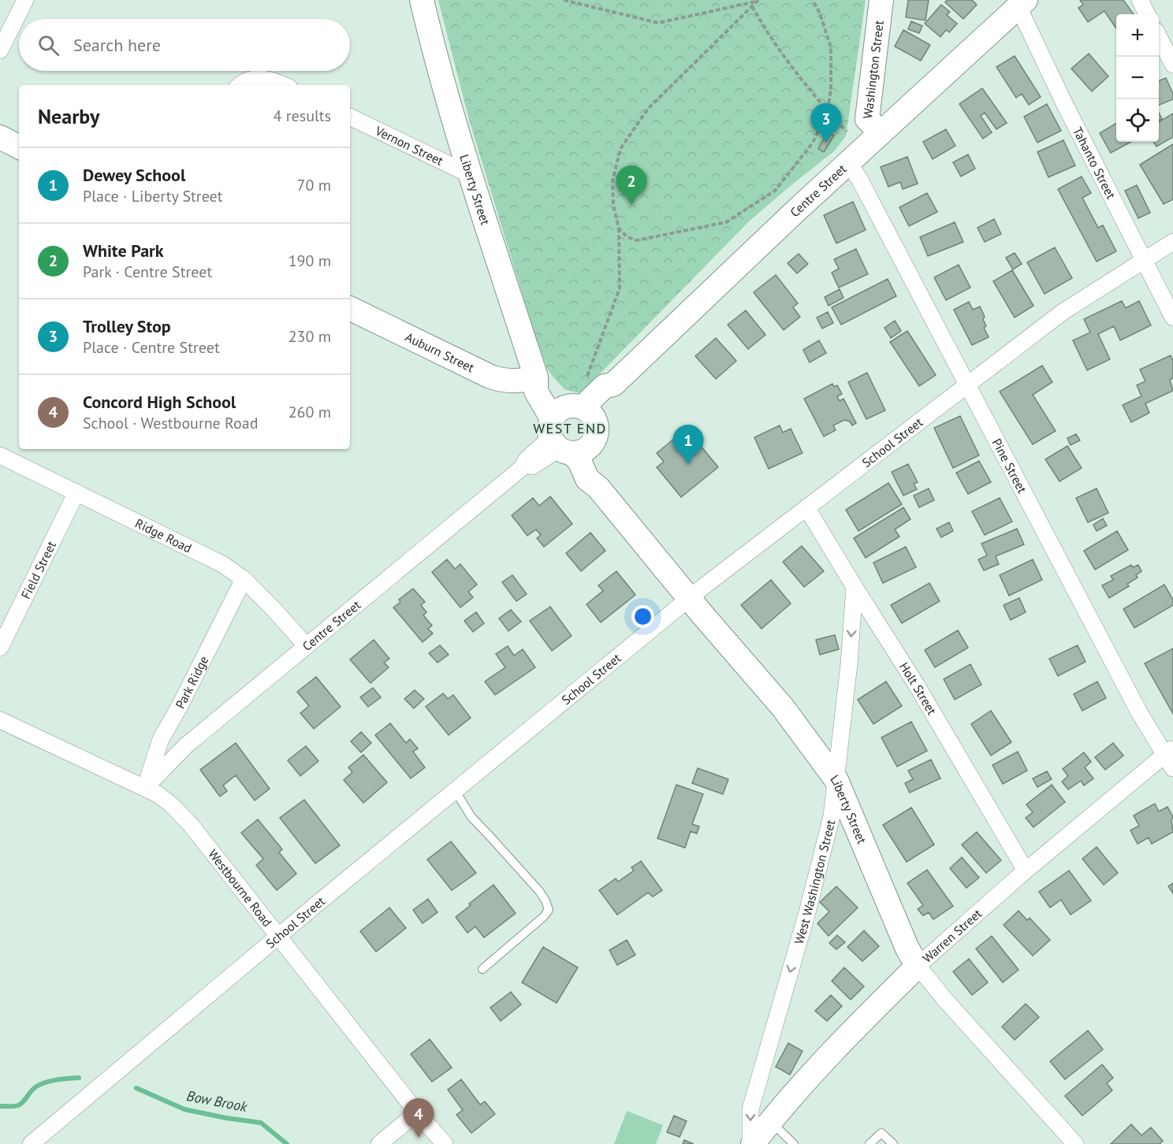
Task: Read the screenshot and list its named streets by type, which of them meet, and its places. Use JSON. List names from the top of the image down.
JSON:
{
  "streets": {
    "street": [
      "Washington Street",
      "Vernon Street",
      "Tahanto Street",
      "Liberty Street",
      "Centre Street",
      "Auburn Street",
      "School Street",
      "Pine Street",
      "Ridge Road",
      "Field Street",
      "Park Ridge",
      "Holt Street",
      "West Washington Street",
      "Westbourne Road",
      "Warren Street"
    ]
  },
  "crossings": [
    ["Washington Street", "Centre Street"],
    ["Vernon Street", "Liberty Street"],
    ["Tahanto Street", "Centre Street"],
    ["Tahanto Street", "School Street"],
    ["Liberty Street", "Centre Street"],
    ["Liberty Street", "Auburn Street"],
    ["Liberty Street", "School Street"],
    ["Liberty Street", "West Washington Street"],
    ["Liberty Street", "Warren Street"],
    ["Centre Street", "Pine Street"],
    ["Centre Street", "Ridge Road"],
    ["Centre Street", "Park Ridge"],
    ["Centre Street", "Westbourne Road"],
    ["School Street", "Pine Street"],
    ["School Street", "Holt Street"],
    ["School Street", "Westbourne Road"],
    ["Pine Street", "Warren Street"],
    ["Ridge Road", "Field Street"],
    ["Ridge Road", "Park Ridge"],
    ["Park Ridge", "Westbourne Road"],
    ["Holt Street", "West Washington Street"],
    ["Holt Street", "Warren Street"],
    ["West Washington Street", "Warren Street"]
  ],
  "one_way": ["West Washington Street"],
  "districts": ["WEST END"],
  "water": ["Bow Brook"],
  "page": {
    "map_buttons": ["+", "−"],
    "search": "Search here",
    "heading": ["Nearby", "4 results"],
    "pins": [
      "3",
      "2",
      "1",
      "4"
    ],
    "list": [
      {
        "mark": "1",
        "name": "Dewey School",
        "note": "Place · Liberty Street",
        "value": "70 m"
      },
      {
        "mark": "2",
        "name": "White Park",
        "note": "Park · Centre Street",
        "value": "190 m"
      },
      {
        "mark": "3",
        "name": "Trolley Stop",
        "note": "Place · Centre Street",
        "value": "230 m"
      },
      {
        "mark": "4",
        "name": "Concord High School",
        "note": "School · Westbourne Road",
        "value": "260 m"
      }
    ]
  }
}
